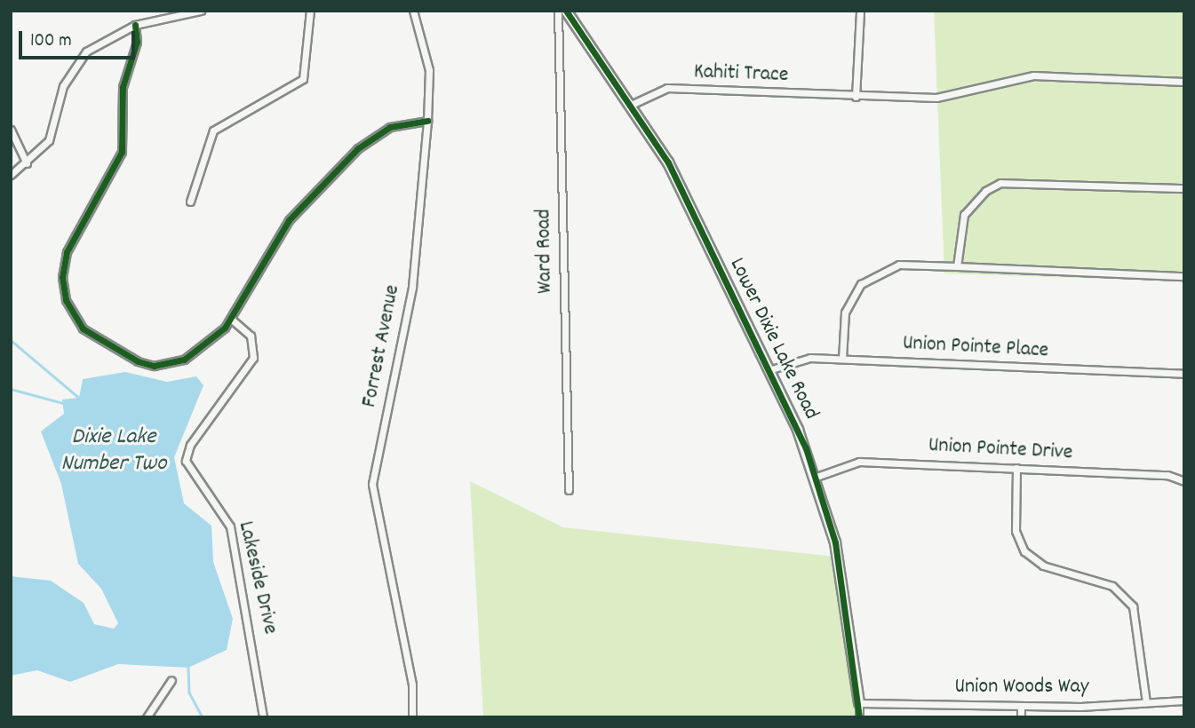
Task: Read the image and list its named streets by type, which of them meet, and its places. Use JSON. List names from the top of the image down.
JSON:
{
  "streets": {
    "street": [
      "Kahiti Trace",
      "Ward Road",
      "Lower Dixie Lake Road",
      "Forrest Avenue",
      "Union Pointe Place",
      "Union Pointe Drive",
      "Lakeside Drive",
      "Union Woods Way"
    ]
  },
  "crossings": [
    ["Kahiti Trace", "Lower Dixie Lake Road"],
    ["Lower Dixie Lake Road", "Union Pointe Place"],
    ["Lower Dixie Lake Road", "Union Pointe Drive"],
    ["Lower Dixie Lake Road", "Union Woods Way"]
  ],
  "water": ["Dixie Lake Number Two"],
  "scale_bar": "100 m"
}
